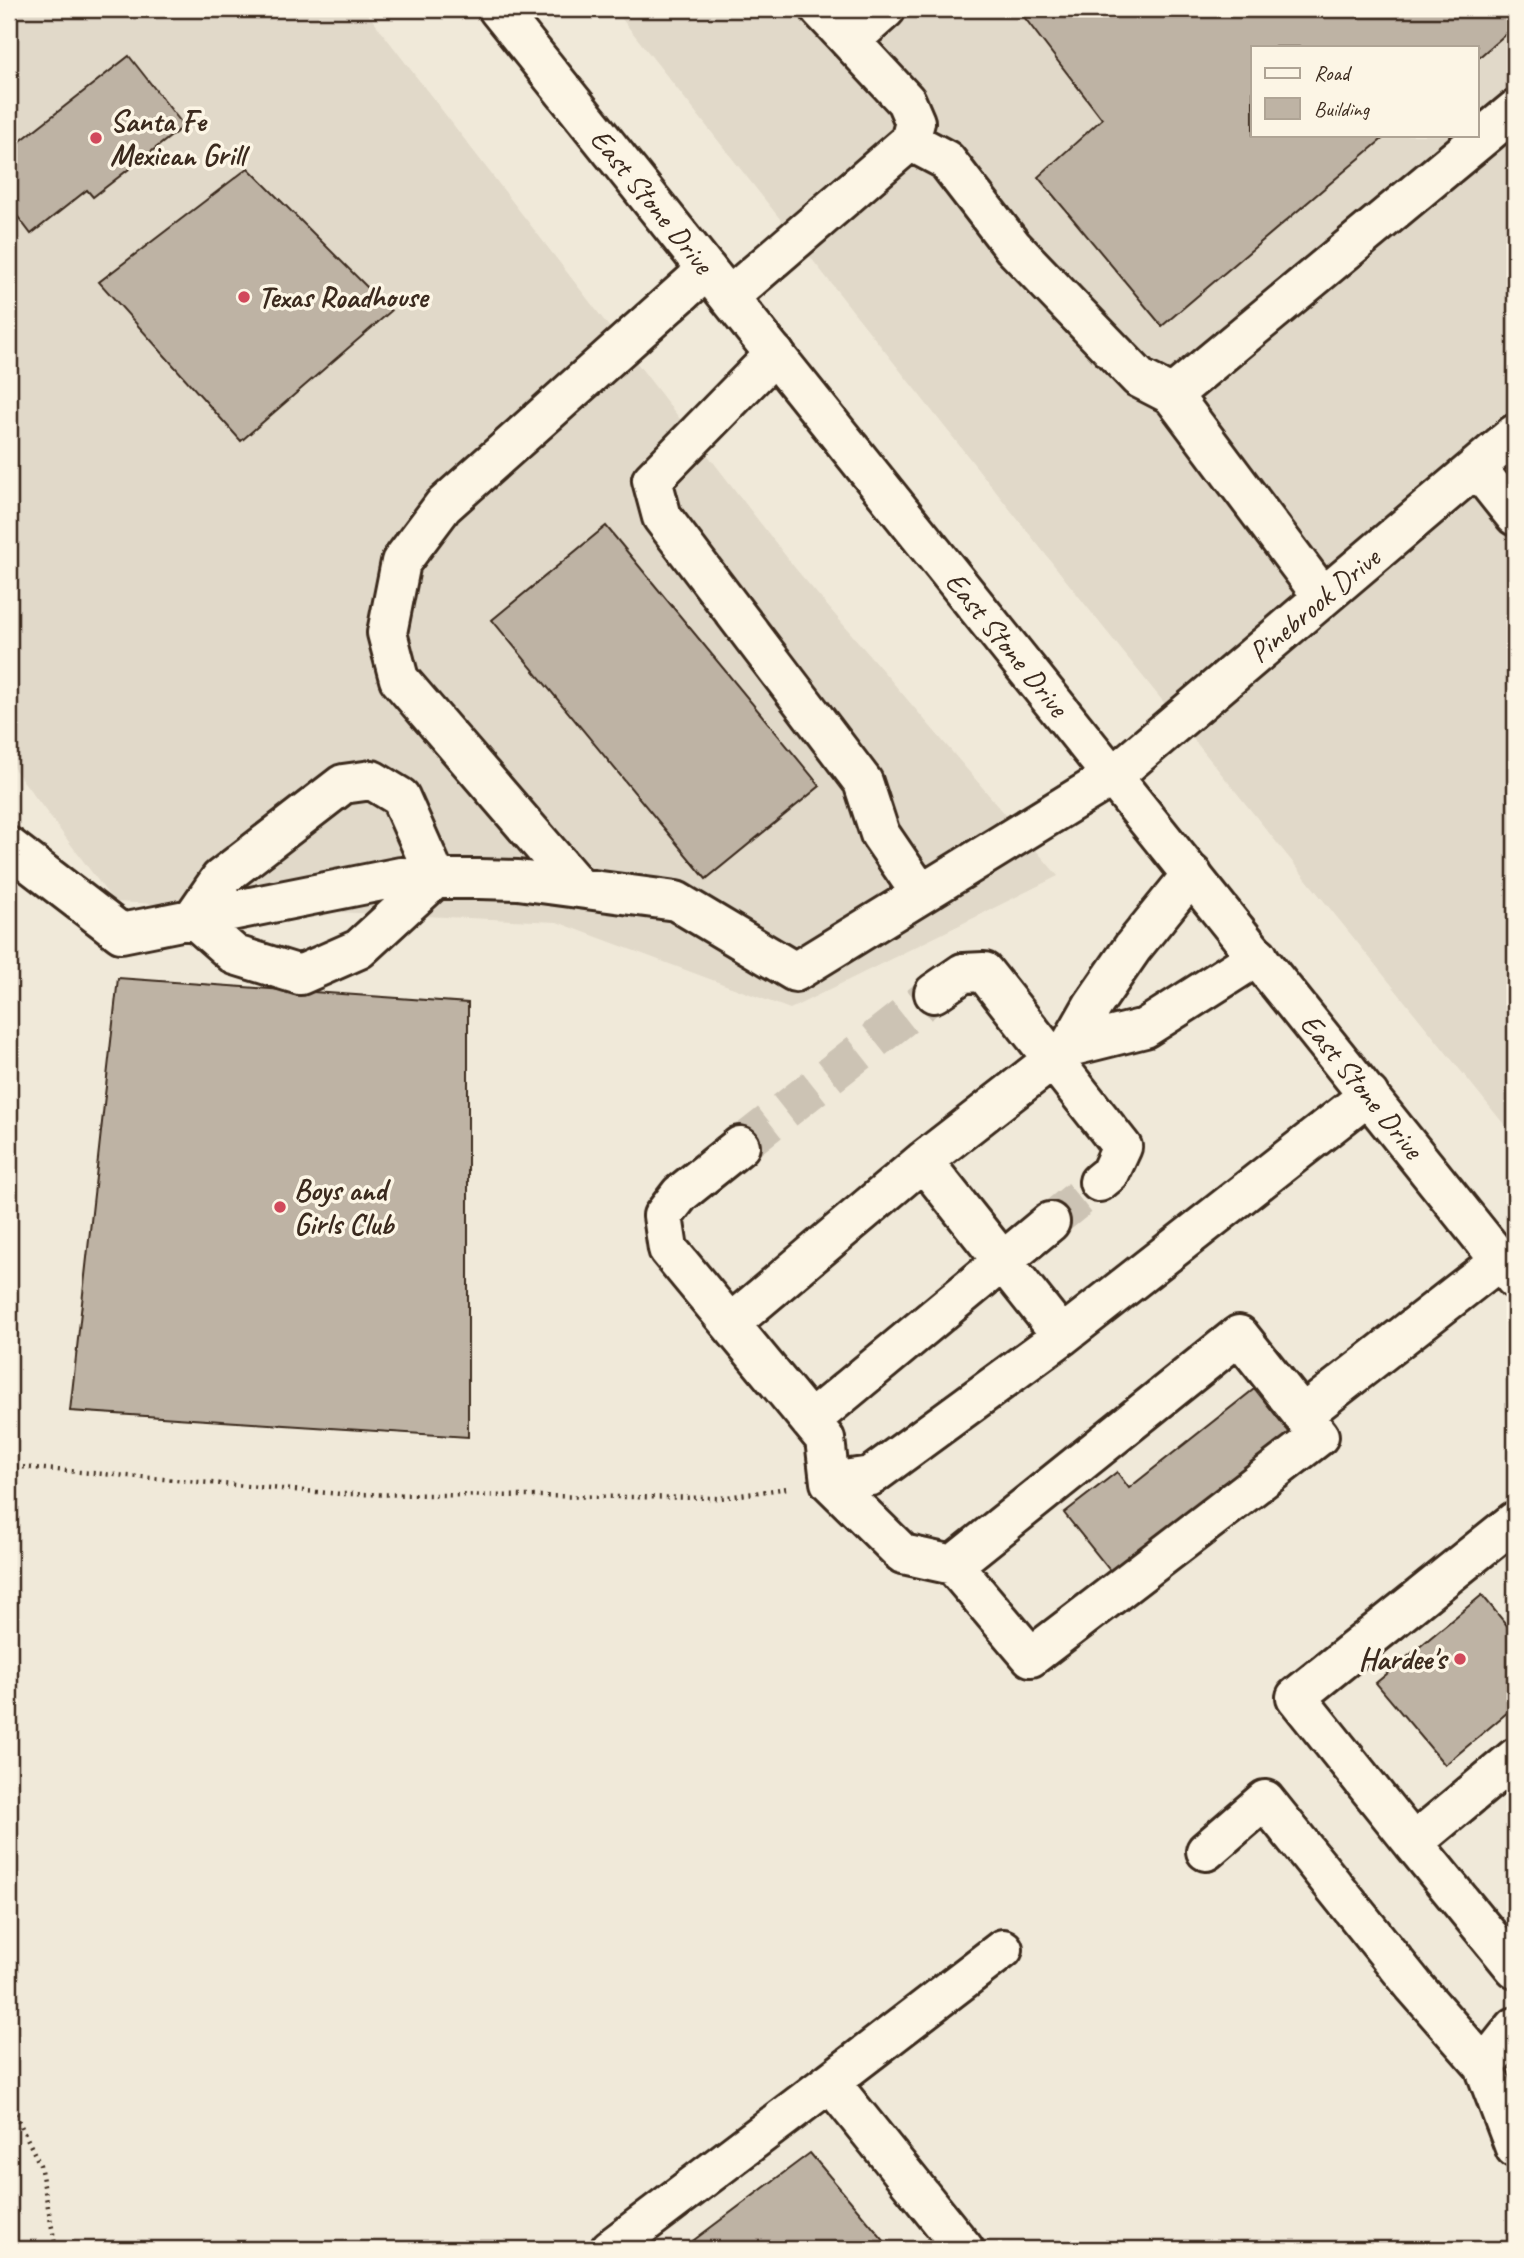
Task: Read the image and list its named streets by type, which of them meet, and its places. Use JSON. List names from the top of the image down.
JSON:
{
  "streets": {
    "main road": ["East Stone Drive", "Pinebrook Drive"]
  },
  "crossings": [
    ["East Stone Drive", "Pinebrook Drive"]
  ],
  "places": [
    "Santa Fe Mexican Grill",
    "Texas Roadhouse",
    "Boys and Girls Club",
    "Hardee's"
  ],
  "legend": ["Road", "Building"]
}
